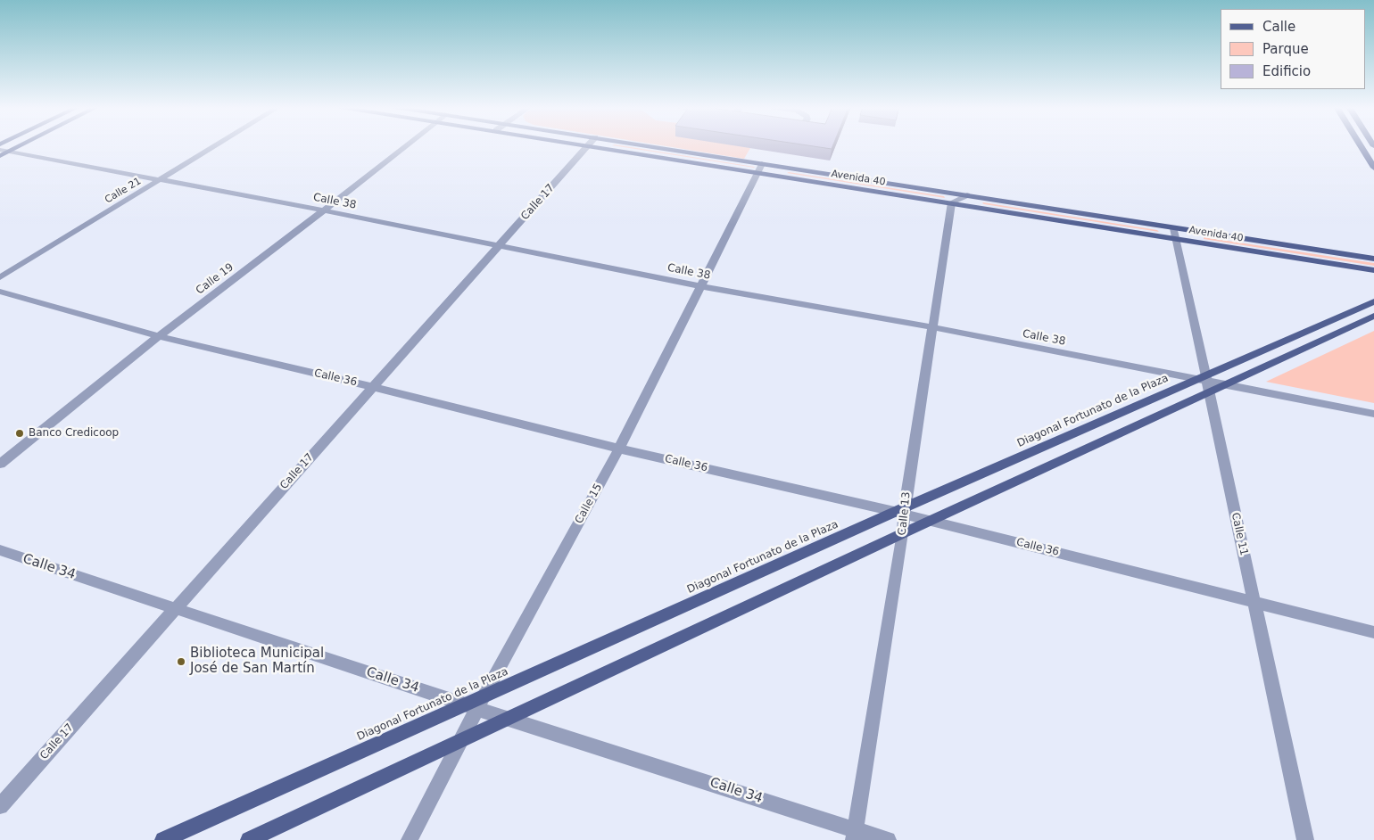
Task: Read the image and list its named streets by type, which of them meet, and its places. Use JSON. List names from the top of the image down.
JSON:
{
  "streets": {
    "main road": ["Avenida 40", "Diagonal Fortunato de la Plaza"],
    "street": [
      "Calle 21",
      "Calle 38",
      "Calle 17",
      "Calle 19",
      "Calle 36",
      "Calle 15",
      "Calle 13",
      "Calle 11",
      "Calle 34"
    ]
  },
  "crossings": [
    ["Avenida 40", "Calle 15"],
    ["Avenida 40", "Calle 13"],
    ["Avenida 40", "Calle 11"],
    ["Calle 21", "Calle 38"],
    ["Calle 38", "Calle 17"],
    ["Calle 38", "Calle 19"],
    ["Calle 38", "Diagonal Fortunato de la Plaza"],
    ["Calle 38", "Calle 15"],
    ["Calle 38", "Calle 13"],
    ["Calle 38", "Calle 11"],
    ["Calle 17", "Calle 36"],
    ["Calle 17", "Calle 34"],
    ["Calle 19", "Calle 36"],
    ["Calle 36", "Diagonal Fortunato de la Plaza"],
    ["Calle 36", "Calle 15"],
    ["Calle 36", "Calle 13"],
    ["Calle 36", "Calle 11"],
    ["Diagonal Fortunato de la Plaza", "Calle 15"],
    ["Diagonal Fortunato de la Plaza", "Calle 13"],
    ["Diagonal Fortunato de la Plaza", "Calle 11"],
    ["Diagonal Fortunato de la Plaza", "Calle 34"],
    ["Calle 15", "Calle 34"],
    ["Calle 13", "Calle 34"]
  ],
  "places": ["Banco Credicoop", "Biblioteca Municipal José de San Martín"],
  "legend": ["Calle", "Parque", "Edificio"]
}
